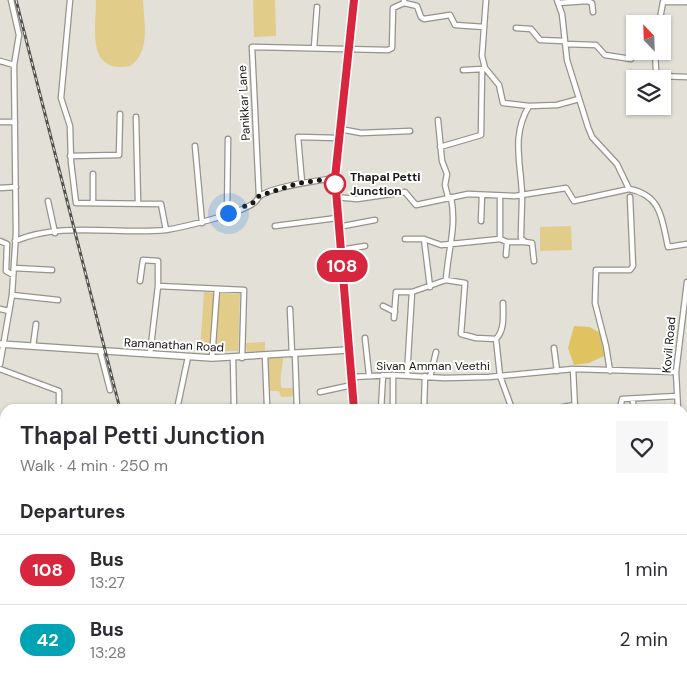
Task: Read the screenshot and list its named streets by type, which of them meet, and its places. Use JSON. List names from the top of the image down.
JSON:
{
  "streets": {
    "main road": ["Ramanathan Road"],
    "street": ["Panikkar Lane", "Kovil Road", "Sivan Amman Veethi"]
  },
  "crossings": [
    ["Kovil Road", "Sivan Amman Veethi"]
  ],
  "places": ["Thapal Petti Junction"],
  "lines": ["bus line 108"],
  "north": "top left",
  "page": {
    "on_map": "108",
    "heading": [
      ["Thapal Petti Junction", "Walk · 4 min · 250 m"],
      "Departures"
    ],
    "list": [
      {
        "mark": "108",
        "name": "Bus",
        "note": "13:27",
        "value": "1 min"
      },
      {
        "mark": "42",
        "name": "Bus",
        "note": "13:28",
        "value": "2 min"
      }
    ]
  }
}
